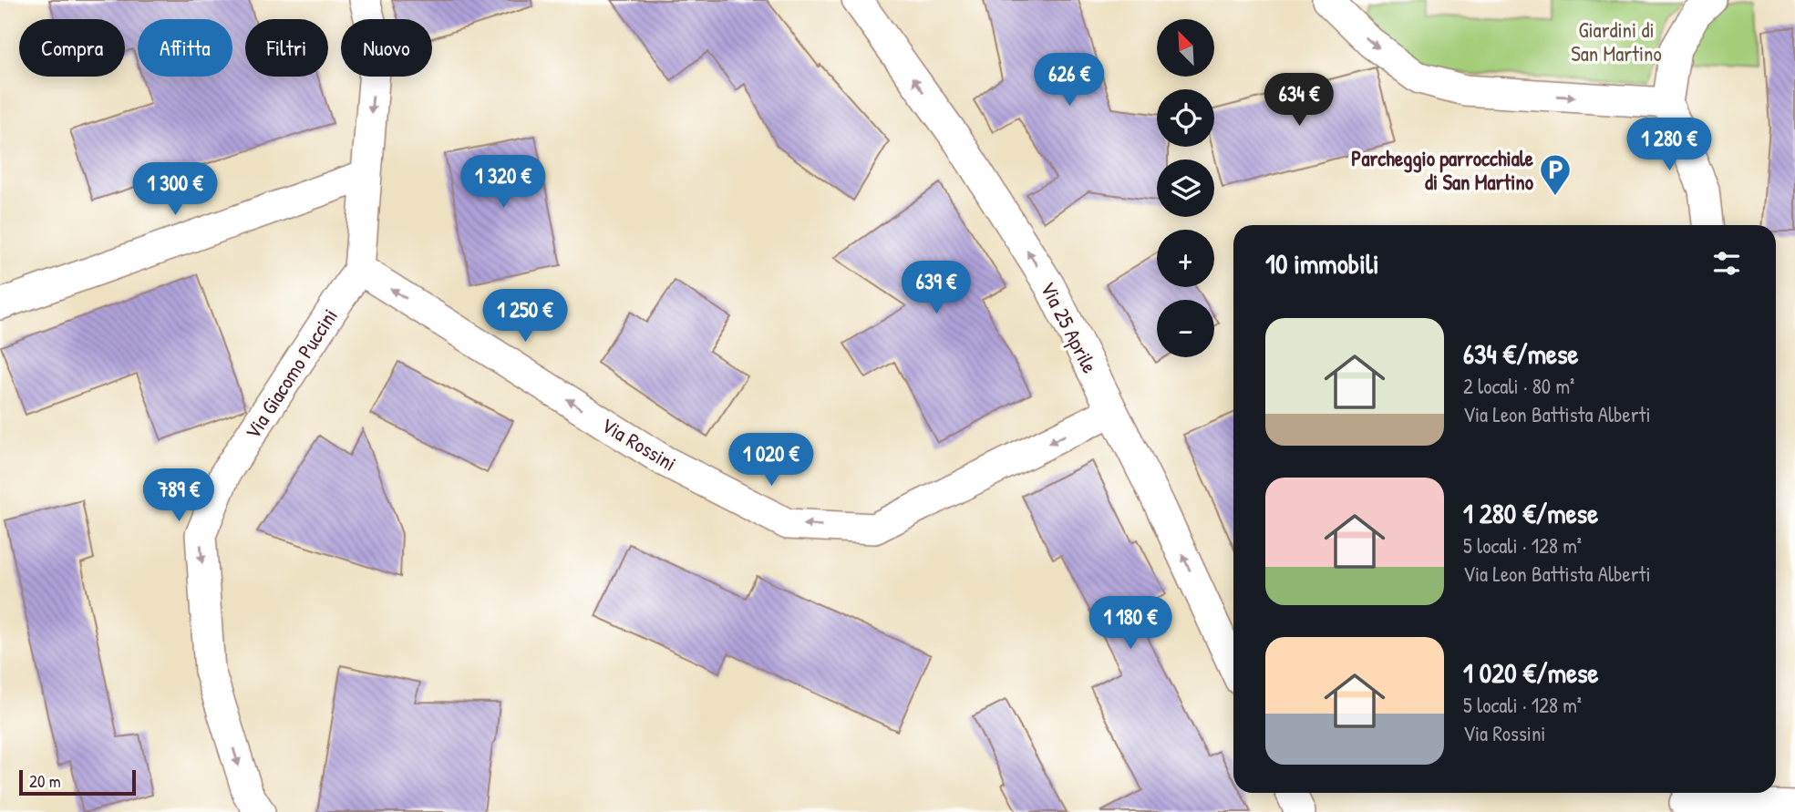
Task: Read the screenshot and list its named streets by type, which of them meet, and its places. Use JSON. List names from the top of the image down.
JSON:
{
  "streets": {
    "street": ["Via 25 Aprile", "Via Giacomo Puccini", "Via Rossini"]
  },
  "crossings": [
    ["Via 25 Aprile", "Via Rossini"],
    ["Via Giacomo Puccini", "Via Rossini"]
  ],
  "one_way": ["Via 25 Aprile", "Via Giacomo Puccini", "Via Rossini"],
  "parks": ["Giardini di San Martino"],
  "places": {
    "parking": ["Parcheggio parrocchiale di San Martino"]
  },
  "scale_bar": "20 m",
  "north": "top left",
  "page": {
    "map_buttons": ["+", "−"],
    "chip": [
      "Compra",
      "Affitta",
      "Filtri",
      "Nuovo"
    ],
    "price": [
      "626 €",
      "634 €",
      "1 280 €",
      "1 320 €",
      "1 300 €",
      "639 €",
      "1 250 €",
      "1 020 €",
      "789 €",
      "1 180 €"
    ],
    "heading": "10 immobili",
    "list": [
      {
        "name": "634 €/mese",
        "note": "2 locali · 80 m² · Via Leon Battista Alberti"
      },
      {
        "name": "1 280 €/mese",
        "note": "5 locali · 128 m² · Via Leon Battista Alberti"
      },
      {
        "name": "1 020 €/mese",
        "note": "5 locali · 128 m² · Via Rossini"
      }
    ],
    "scale": "20 m"
  }
}
